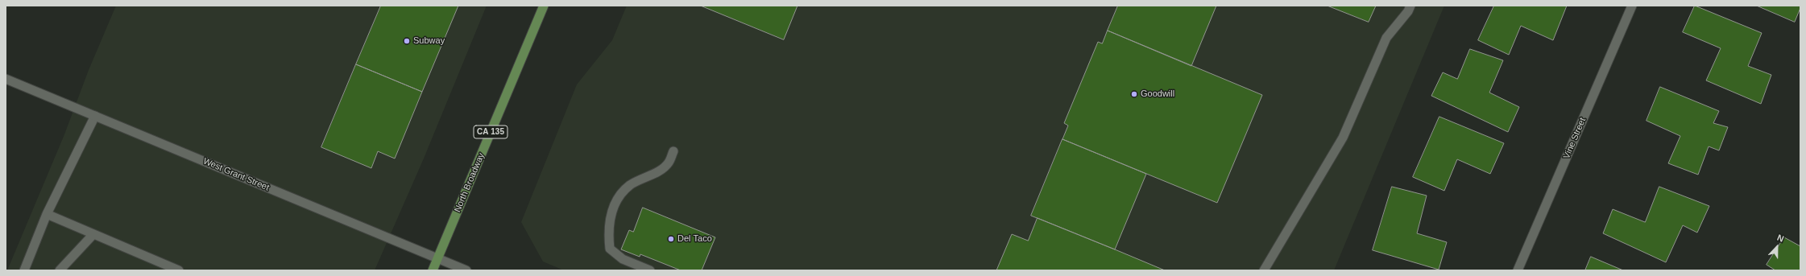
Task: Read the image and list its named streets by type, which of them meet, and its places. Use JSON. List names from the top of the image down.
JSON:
{
  "streets": {
    "main road": ["CA 135", "North Broadway"],
    "street": ["Vine Street", "West Grant Street"]
  },
  "crossings": [
    ["West Grant Street", "North Broadway"]
  ],
  "places": ["Subway", "Goodwill", "Del Taco"],
  "north": "top"
}
